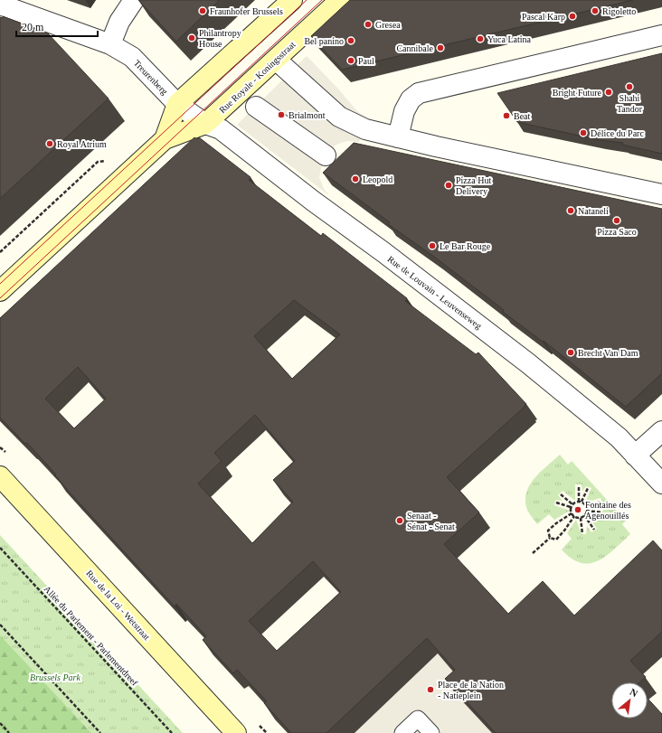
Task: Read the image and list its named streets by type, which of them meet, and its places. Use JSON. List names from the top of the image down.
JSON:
{
  "streets": {
    "street": [
      "Treurenberg",
      "Rue Royale - Koningsstraat",
      "Rue de Louvain - Leuvenseweg",
      "Rue de la Loi - Wetstraat"
    ],
    "path": ["Allée du Parlement - Parlementdreef"]
  },
  "crossings": [
    ["Treurenberg", "Rue Royale - Koningsstraat"],
    ["Treurenberg", "Rue de Louvain - Leuvenseweg"],
    ["Rue Royale - Koningsstraat", "Rue de Louvain - Leuvenseweg"]
  ],
  "parks": ["Brussels Park"],
  "places": [
    "Fraunhofer Brussels",
    "Rigoletto",
    "Pascal Karp",
    "Gresea",
    "Philantropy House",
    "Yuca Latina",
    "Bel panino",
    "Cannibale",
    "Paul",
    "Shahi Tandor",
    "Bright Future",
    "Brialmont",
    "Beat",
    "Délice du Parc",
    "Royal Atrium",
    "Leopold",
    "Pizza Hut Delivery",
    "Nataneli",
    "Pizza Saco",
    "Le Bar Rouge",
    "Brecht Van Dam",
    "Fontaine des Agenouillés",
    "Senaat - Sénat - Senat",
    "Place de la Nation - Natieplein"
  ],
  "scale_bar": "20 m",
  "north": "top right"
}
